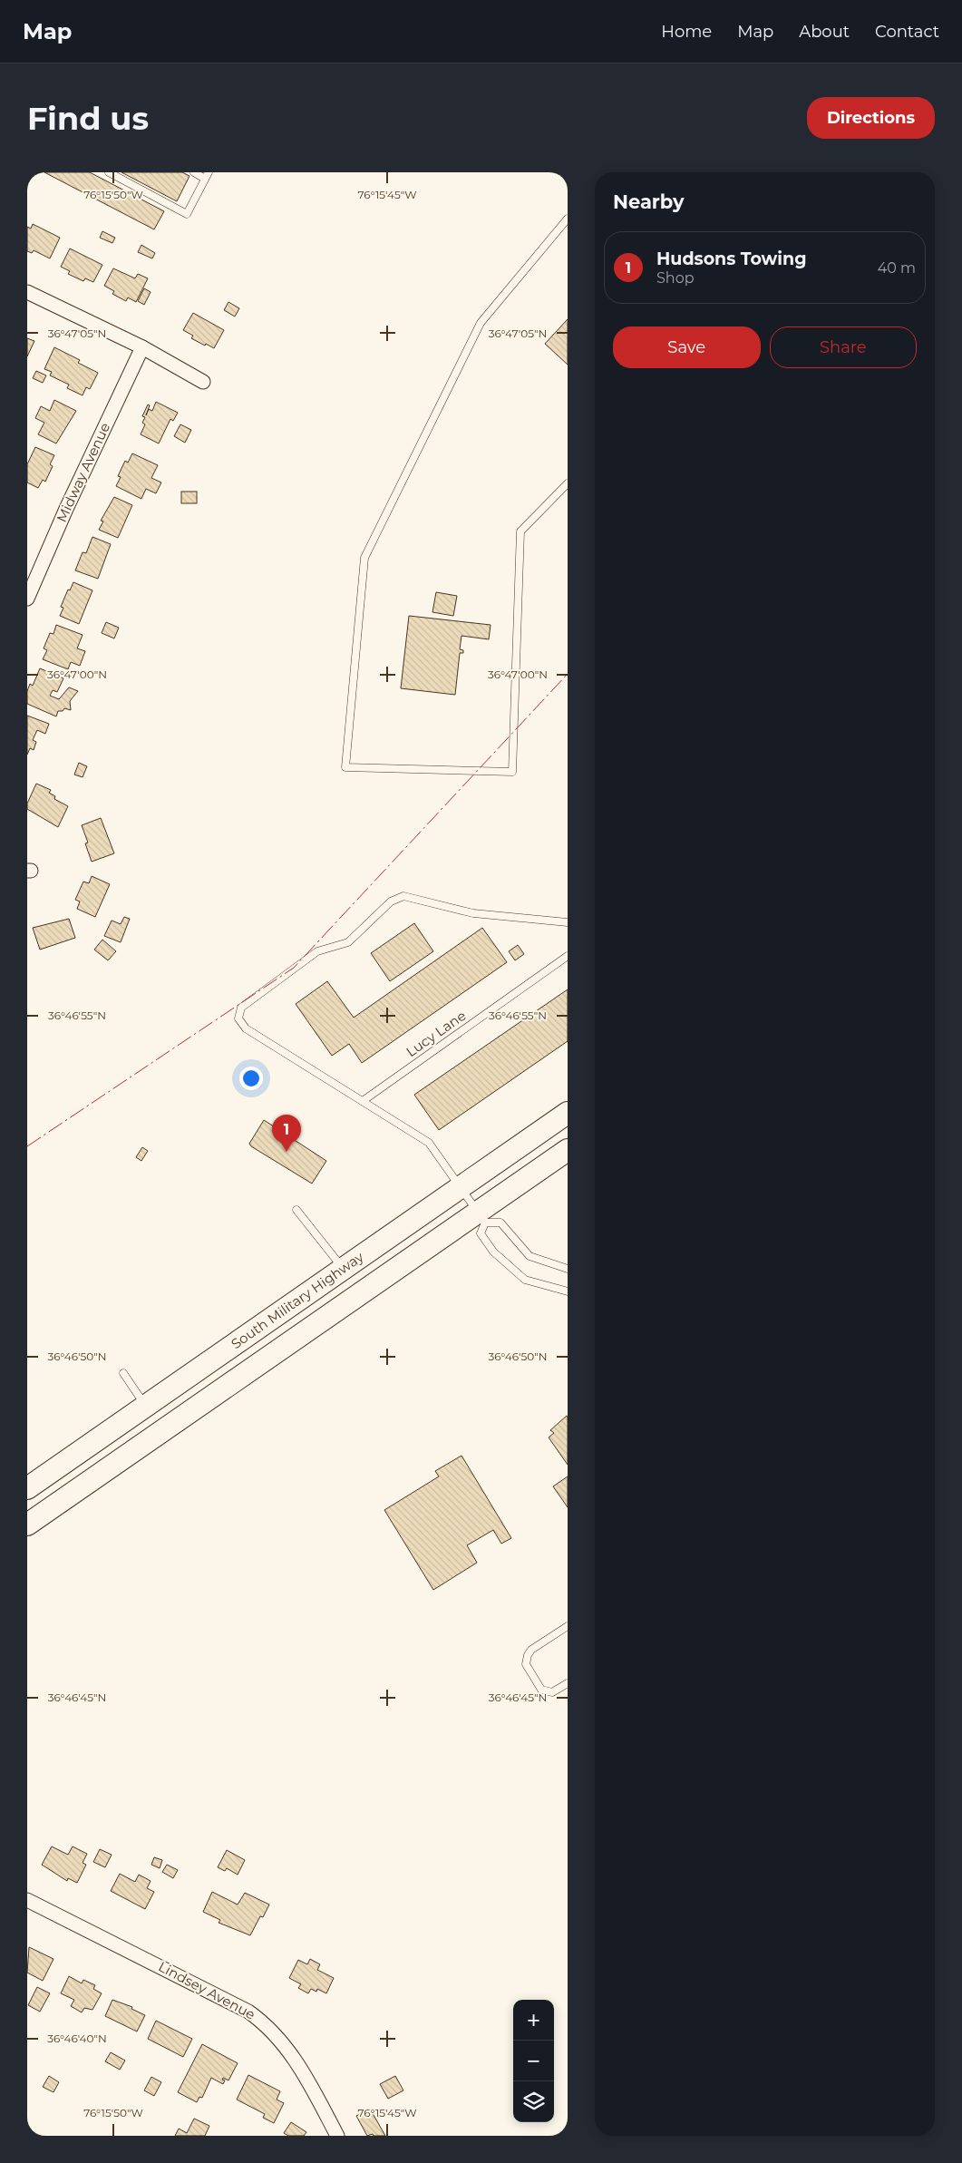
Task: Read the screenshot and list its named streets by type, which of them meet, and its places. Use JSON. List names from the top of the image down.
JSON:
{
  "streets": {
    "main road": ["South Military Highway"],
    "street": ["Midway Avenue", "Lindsey Avenue"],
    "lane": ["Lucy Lane"]
  },
  "page": {
    "header": "Map",
    "nav": [
      "Home",
      "Map",
      "About",
      "Contact"
    ],
    "buttons": [
      "Directions",
      ["Save", "Share"]
    ],
    "title": "Find us",
    "heading": "Nearby",
    "list": [
      {
        "mark": "1",
        "name": "Hudsons Towing",
        "note": "Shop",
        "value": "40 m"
      }
    ],
    "pins": "1",
    "map_buttons": ["+", "−"]
  },
  "coordinates": [
    "76°15'50\"W",
    "76°15'45\"W",
    "36°47'05\"N",
    "36°47'00\"N",
    "36°46'55\"N",
    "36°46'50\"N",
    "36°46'45\"N",
    "36°46'40\"N"
  ]
}
